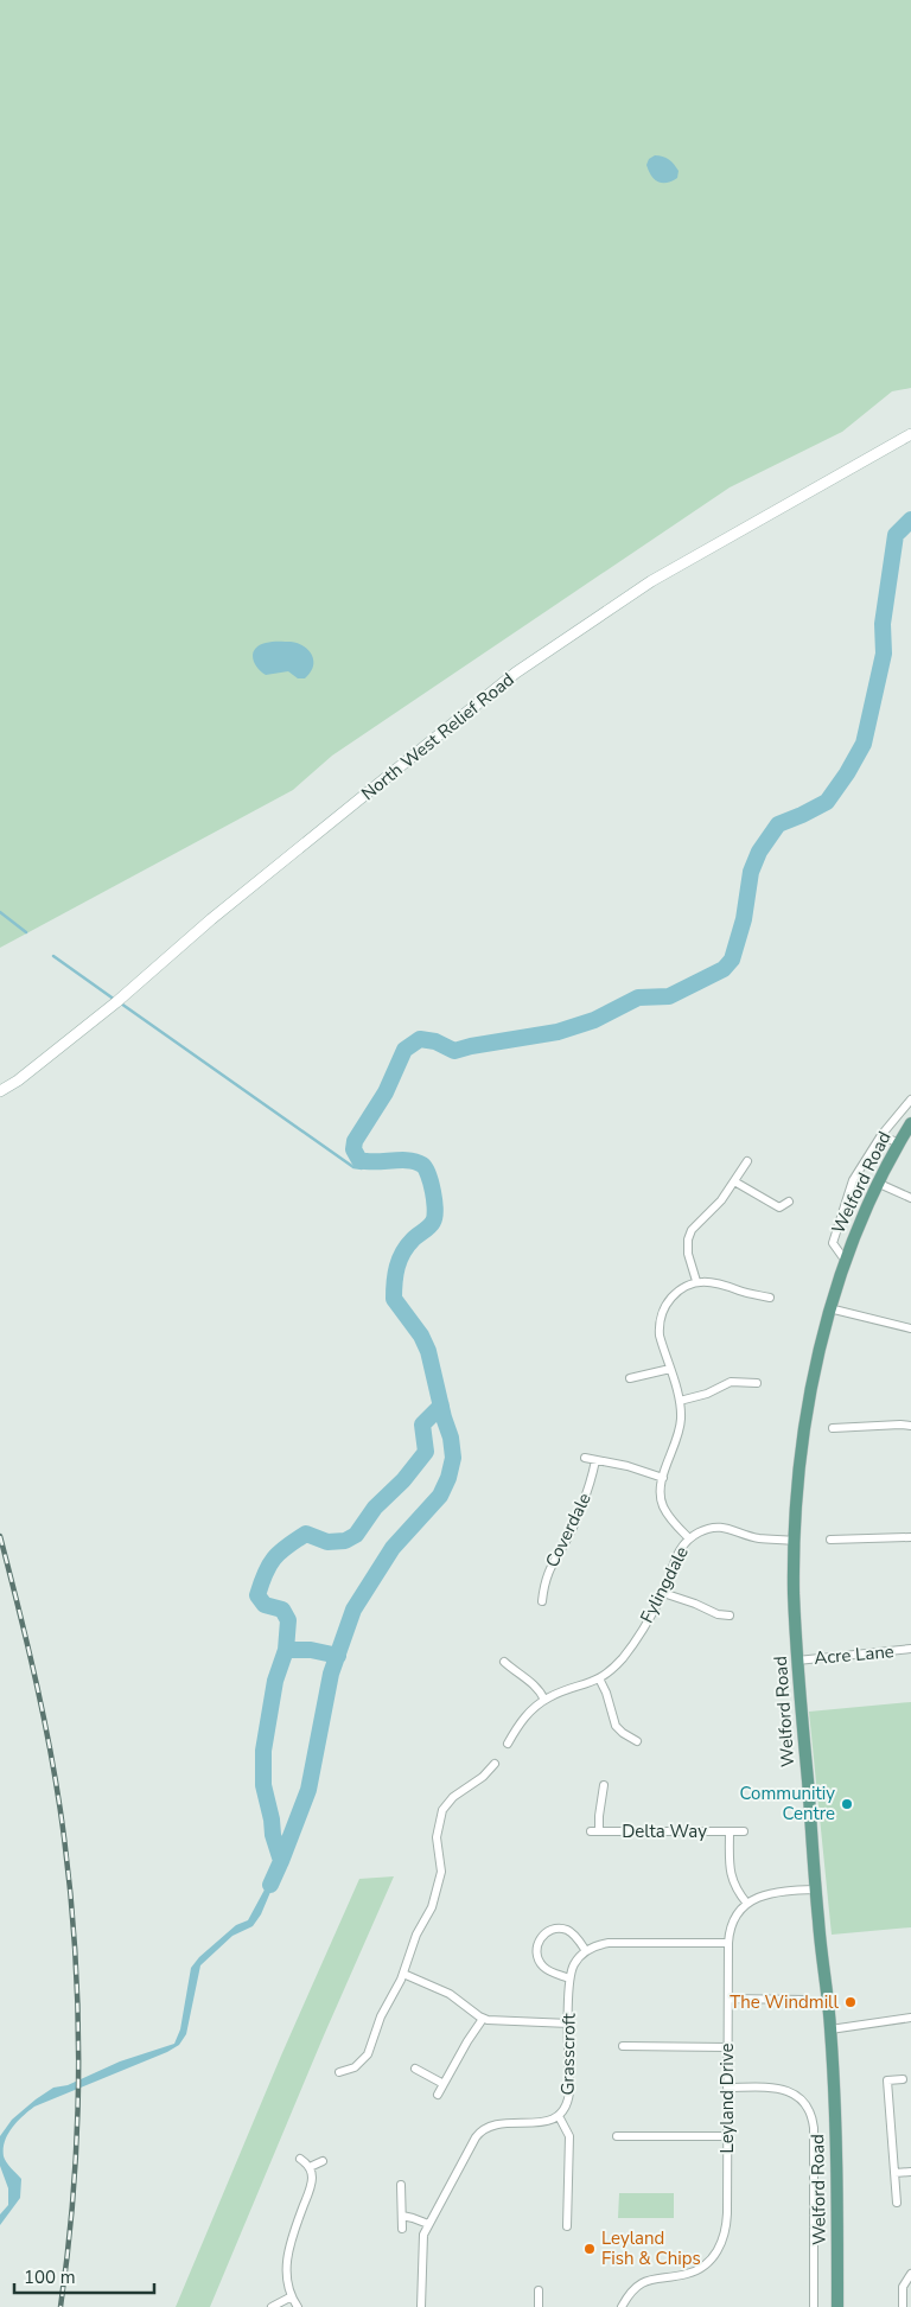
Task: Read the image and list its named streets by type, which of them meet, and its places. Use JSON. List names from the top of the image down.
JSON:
{
  "streets": {
    "main road": ["Welford Road"],
    "street": [
      "North West Relief Road",
      "Coverdale",
      "Fylingdale",
      "Acre Lane",
      "Delta Way",
      "Grasscroft",
      "Leyland Drive"
    ]
  },
  "crossings": [
    ["Welford Road", "Fylingdale"],
    ["Welford Road", "Acre Lane"],
    ["Delta Way", "Leyland Drive"]
  ],
  "places": ["Communitiy Centre", "The Windmill", "Leyland Fish & Chips"],
  "scale_bar": "100 m"
}
